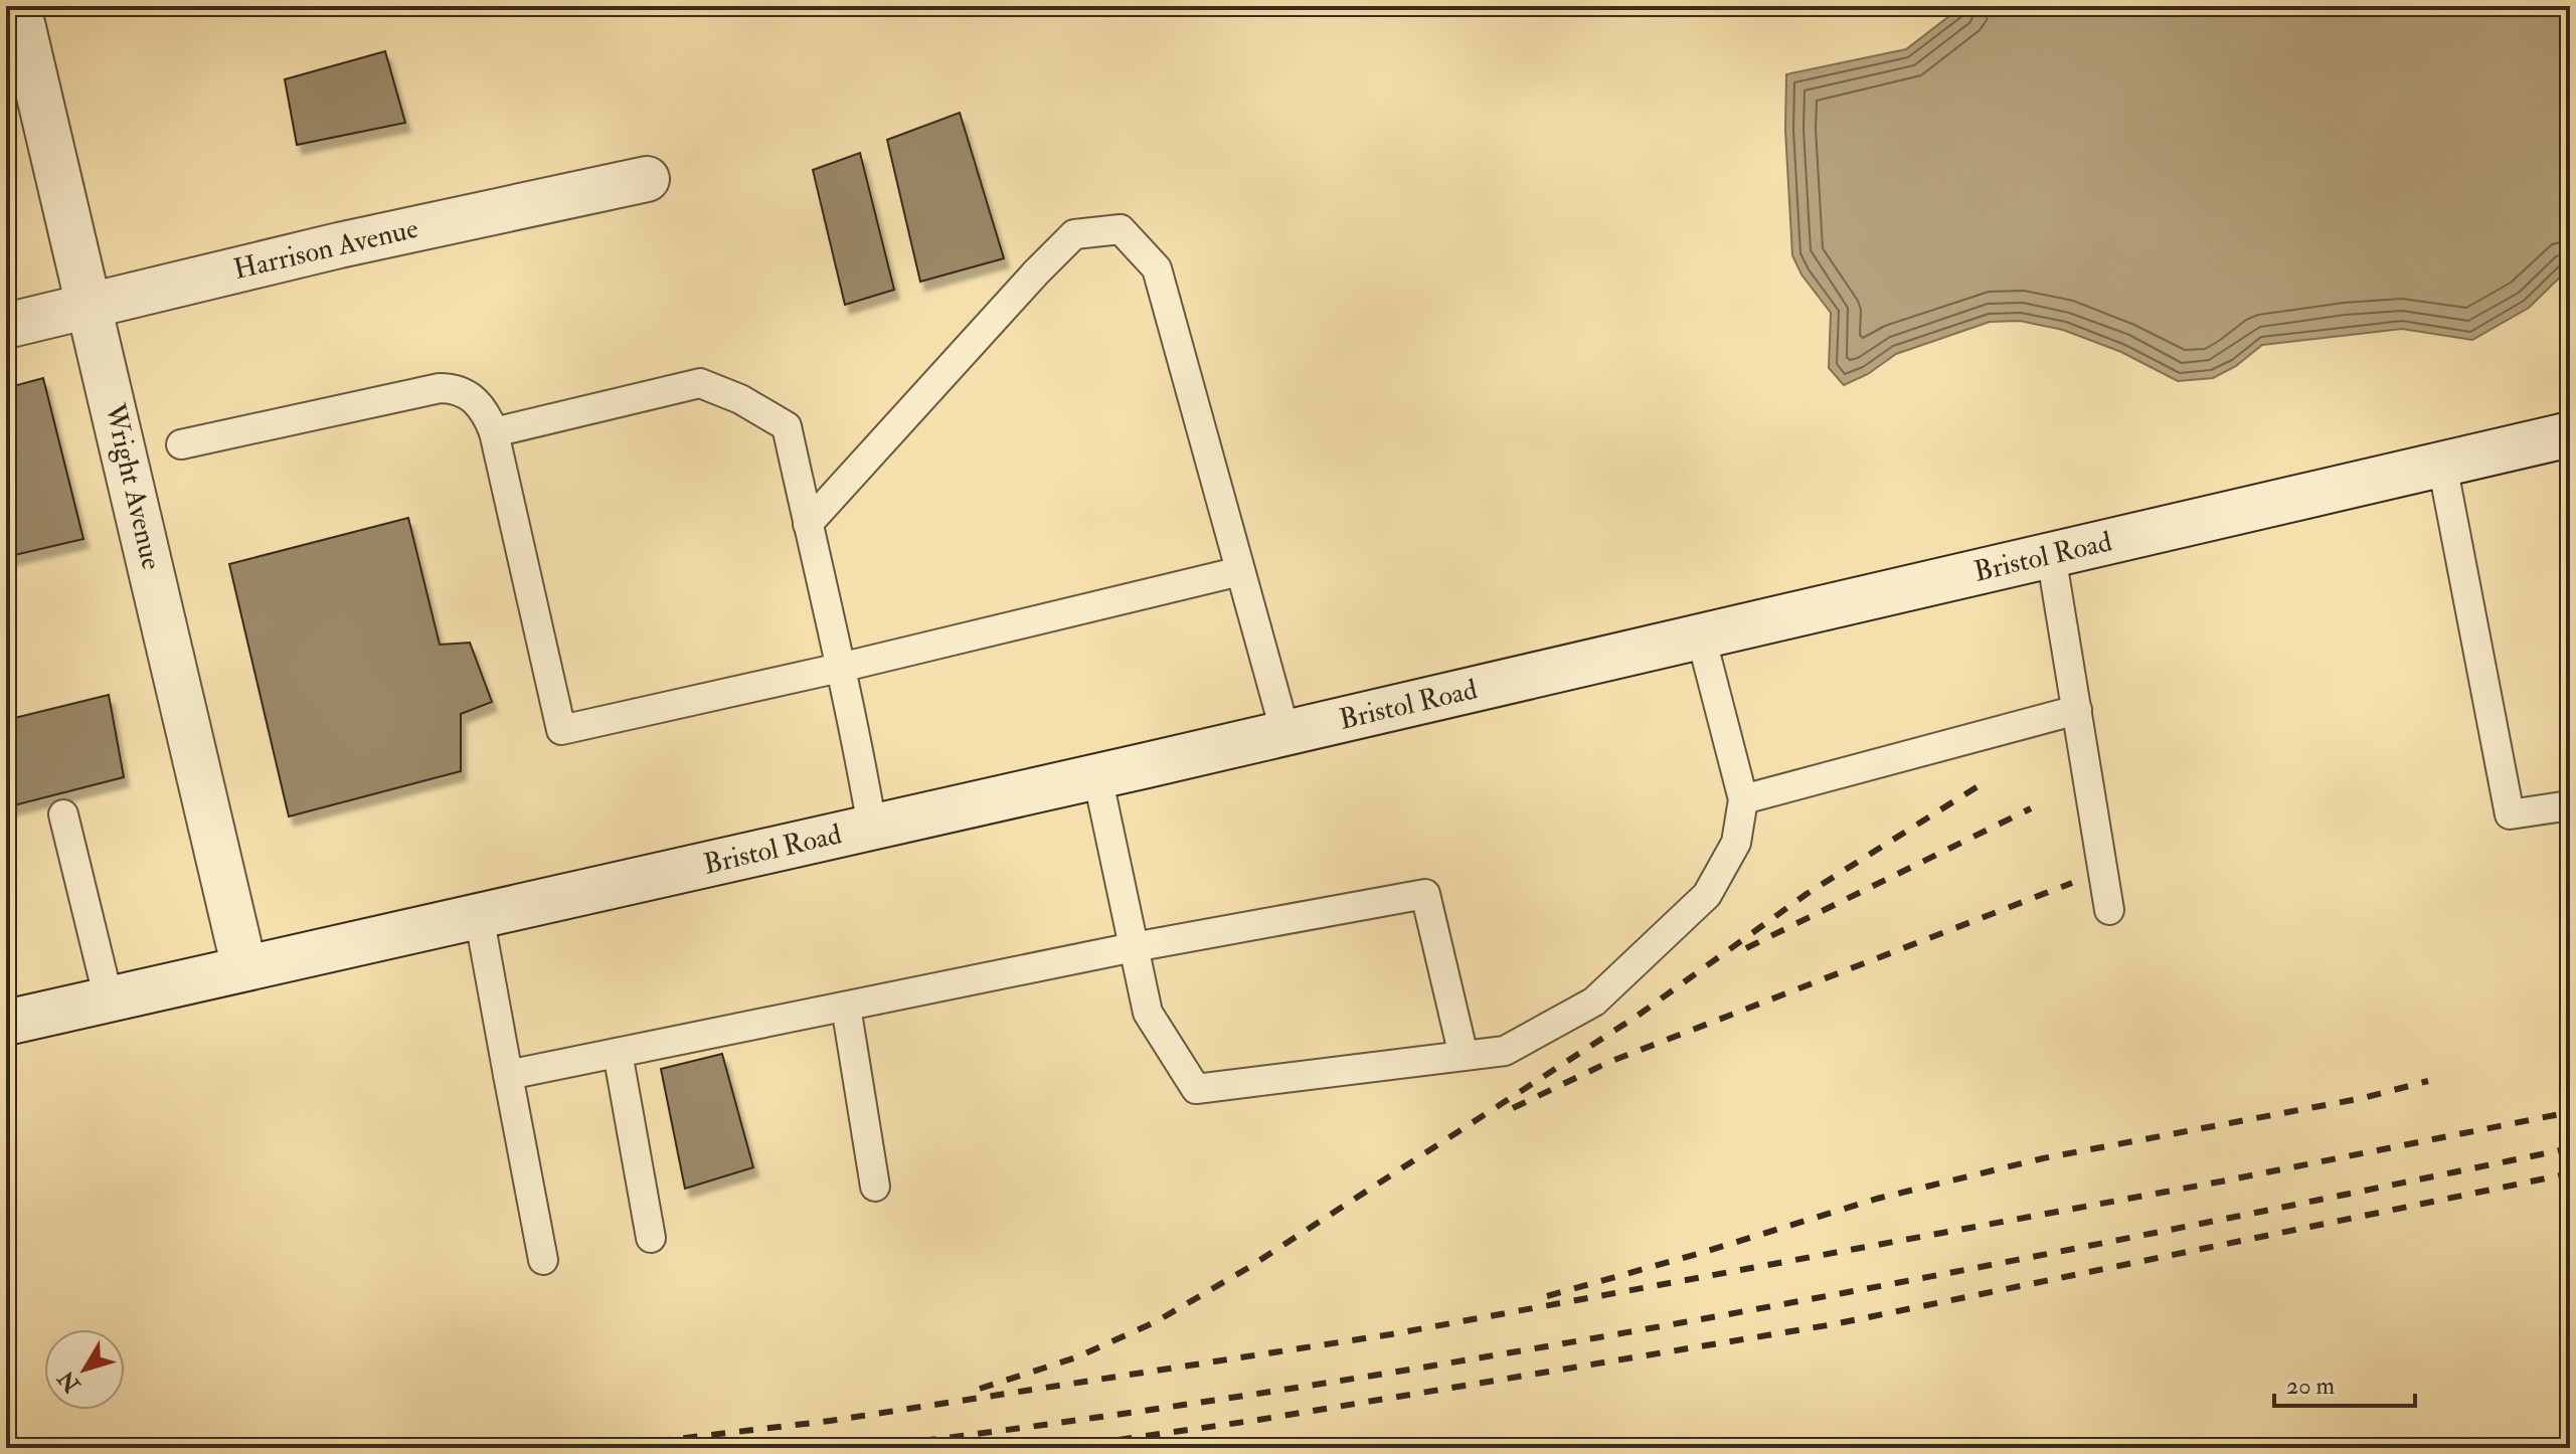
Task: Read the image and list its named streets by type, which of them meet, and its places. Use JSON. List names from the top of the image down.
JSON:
{
  "streets": {
    "main road": ["Harrison Avenue", "Wright Avenue", "Bristol Road"]
  },
  "crossings": [
    ["Harrison Avenue", "Wright Avenue"],
    ["Wright Avenue", "Bristol Road"]
  ],
  "scale_bar": "20 m",
  "north": "bottom left"
}
